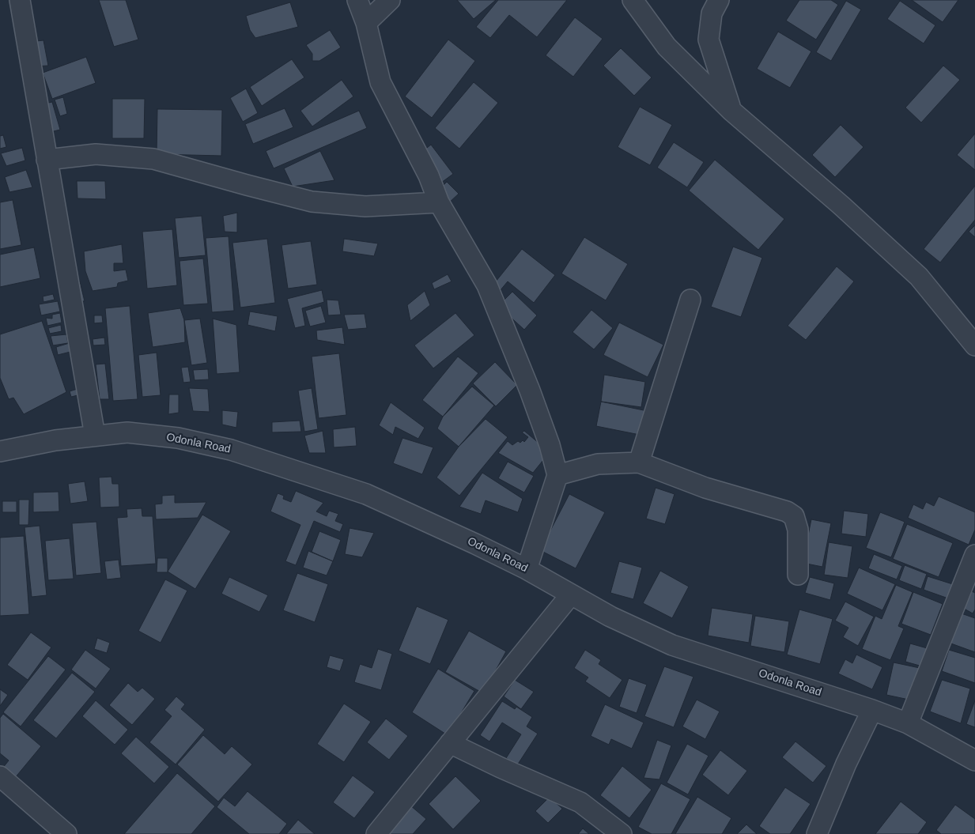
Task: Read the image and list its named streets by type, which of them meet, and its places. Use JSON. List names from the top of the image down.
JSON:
{
  "streets": {
    "street": ["Odonla Road"]
  }
}
